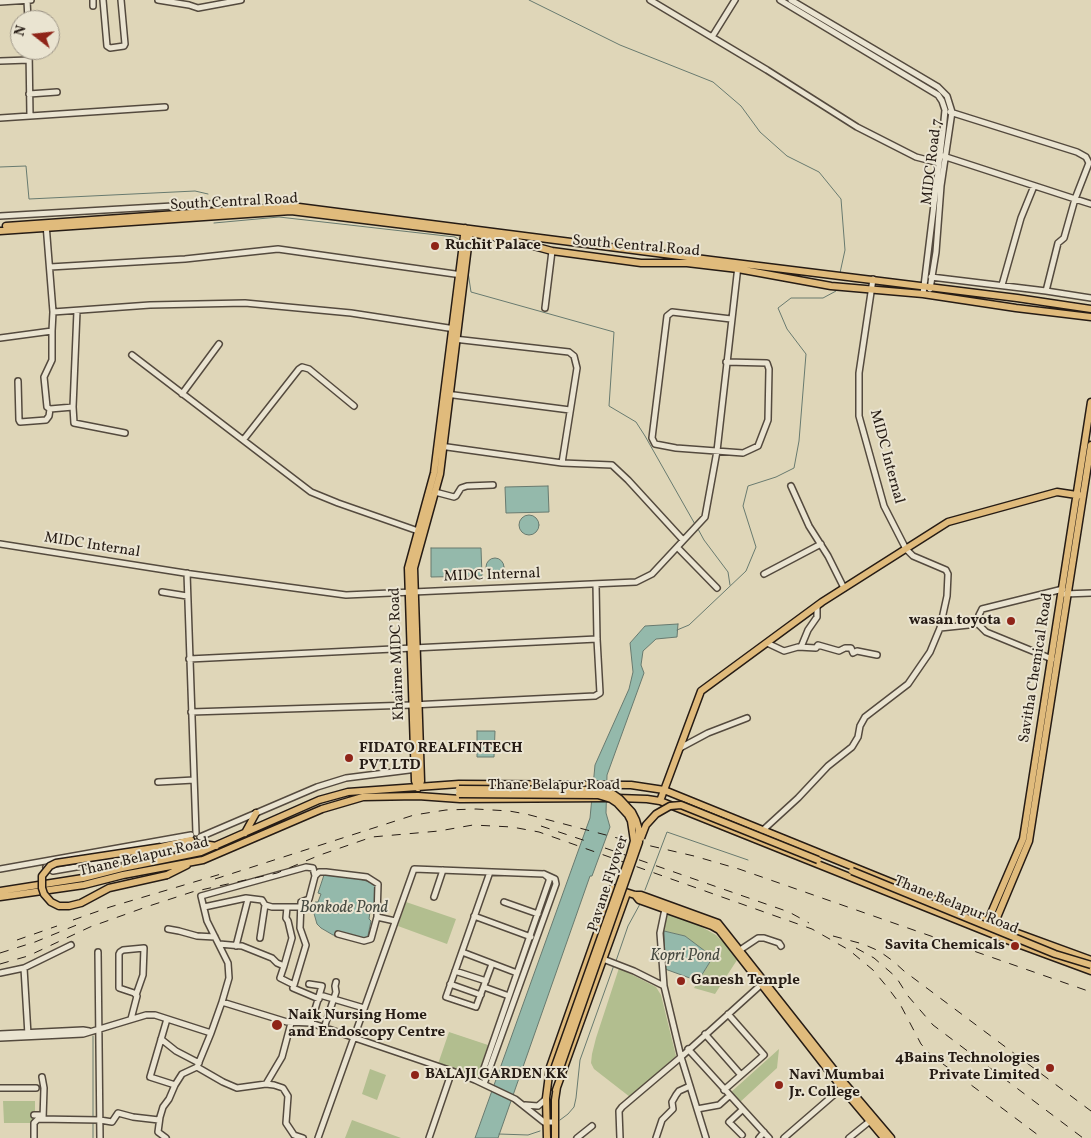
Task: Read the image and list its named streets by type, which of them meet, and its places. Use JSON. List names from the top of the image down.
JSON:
{
  "streets": {
    "main road": [
      "South Central Road",
      "Khairne MIDC Road",
      "Savitha Chemical Road",
      "Thane Belapur Road",
      "Pavane Flyover"
    ],
    "street": ["MIDC Road 7", "MIDC Internal"]
  },
  "crossings": [
    ["MIDC Road 7", "South Central Road"],
    ["South Central Road", "MIDC Internal"],
    ["South Central Road", "Khairne MIDC Road"],
    ["MIDC Internal", "Khairne MIDC Road"],
    ["Khairne MIDC Road", "Thane Belapur Road"],
    ["Khairne MIDC Road", "Pavane Flyover"],
    ["Savitha Chemical Road", "Thane Belapur Road"],
    ["Thane Belapur Road", "Pavane Flyover"]
  ],
  "water": ["Bonkode Pond", "Kopri Pond"],
  "places": [
    "Ruchit Palace",
    "wasan toyota",
    "FIDATO REALFINTECH PVT LTD",
    "Savita Chemicals",
    "Ganesh Temple",
    "Naik Nursing Home and Endoscopy Centre",
    "4Bains Technologies Private Limited",
    "BALAJI GARDEN KK",
    "Navi Mumbai Jr. College"
  ],
  "north": "left"
}
